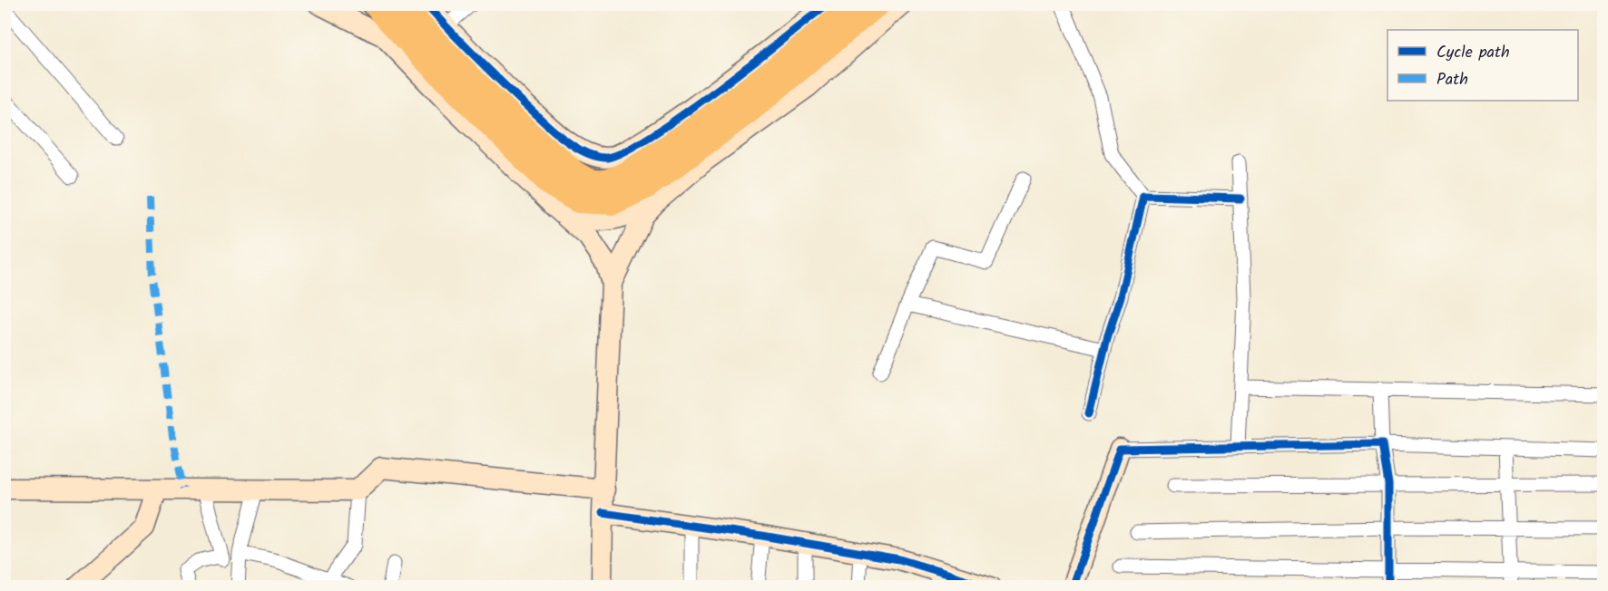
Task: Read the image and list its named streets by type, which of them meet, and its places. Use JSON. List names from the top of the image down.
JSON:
{
  "legend": ["Cycle path", "Path"]
}
